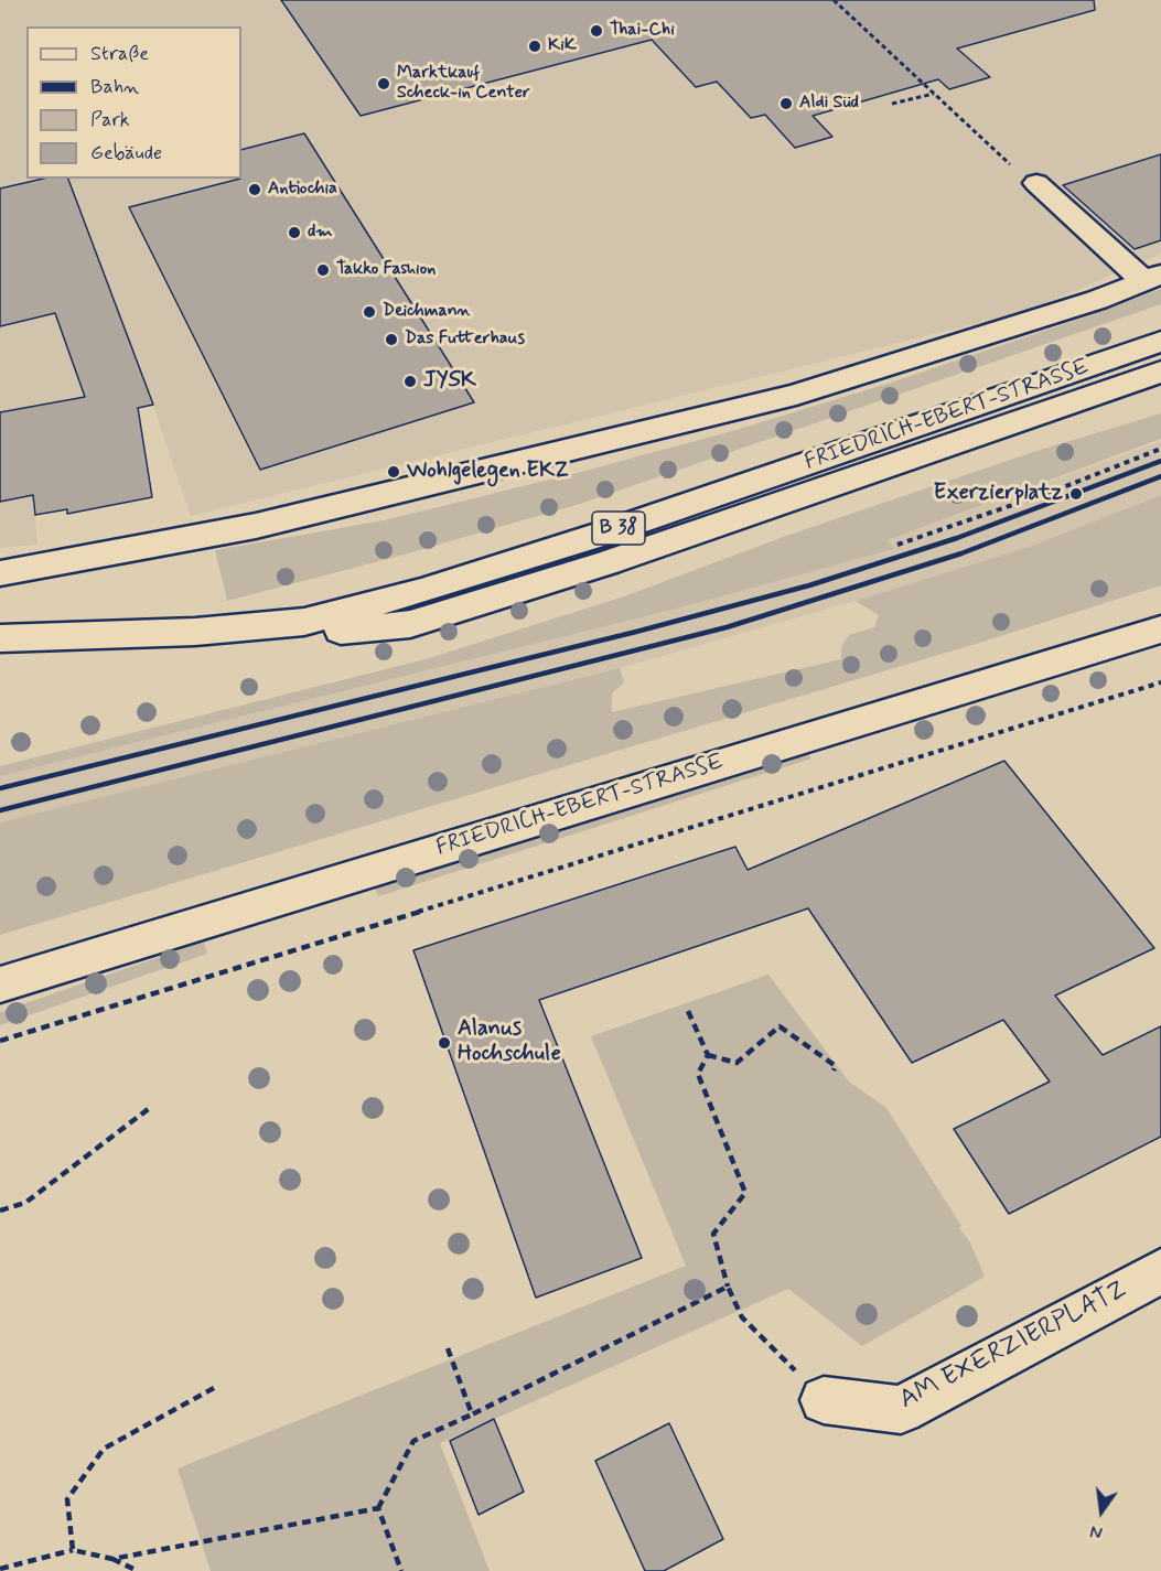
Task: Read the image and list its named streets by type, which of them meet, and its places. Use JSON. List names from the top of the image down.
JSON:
{
  "streets": {
    "street": ["FRIEDRICH-EBERT-STRASSE", "B 38", "AM EXERZIERPLATZ"]
  },
  "places": [
    "Thai-Chi",
    "KiK",
    "Marktkauf Scheck-in Center",
    "Aldi Süd",
    "Antiochia",
    "dm",
    "Takko Fashion",
    "Deichmann",
    "Das Futterhaus",
    "JYSK",
    "Wohlgelegen EKZ",
    "Exerzierplatz",
    "Alanus Hochschule"
  ],
  "legend": [
    "Straße",
    "Bahn",
    "Park",
    "Gebäude"
  ],
  "north": "bottom"
}
